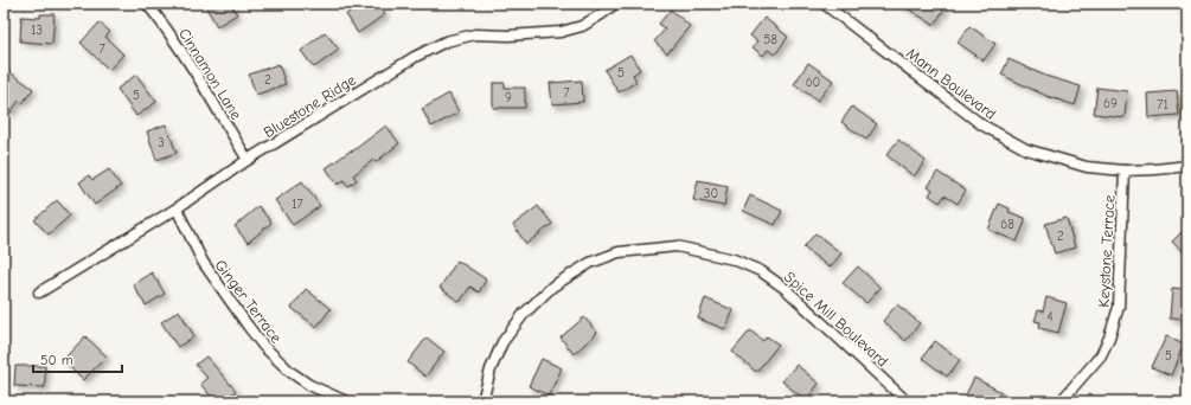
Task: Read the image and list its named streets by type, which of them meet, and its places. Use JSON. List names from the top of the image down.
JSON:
{
  "streets": {
    "street": [
      "Cinnamon Lane",
      "Mann Boulevard",
      "Bluestone Ridge",
      "Keystone Terrace",
      "Ginger Terrace",
      "Spice Mill Boulevard"
    ]
  },
  "crossings": [
    ["Cinnamon Lane", "Bluestone Ridge"],
    ["Mann Boulevard", "Keystone Terrace"],
    ["Bluestone Ridge", "Ginger Terrace"]
  ],
  "house_numbers": [
    "13",
    "58",
    "7",
    "5",
    "2",
    "60",
    "7",
    "5",
    "9",
    "69",
    "71",
    "3",
    "30",
    "17",
    "68",
    "2",
    "4",
    "5"
  ],
  "scale_bar": "50 m"
}
